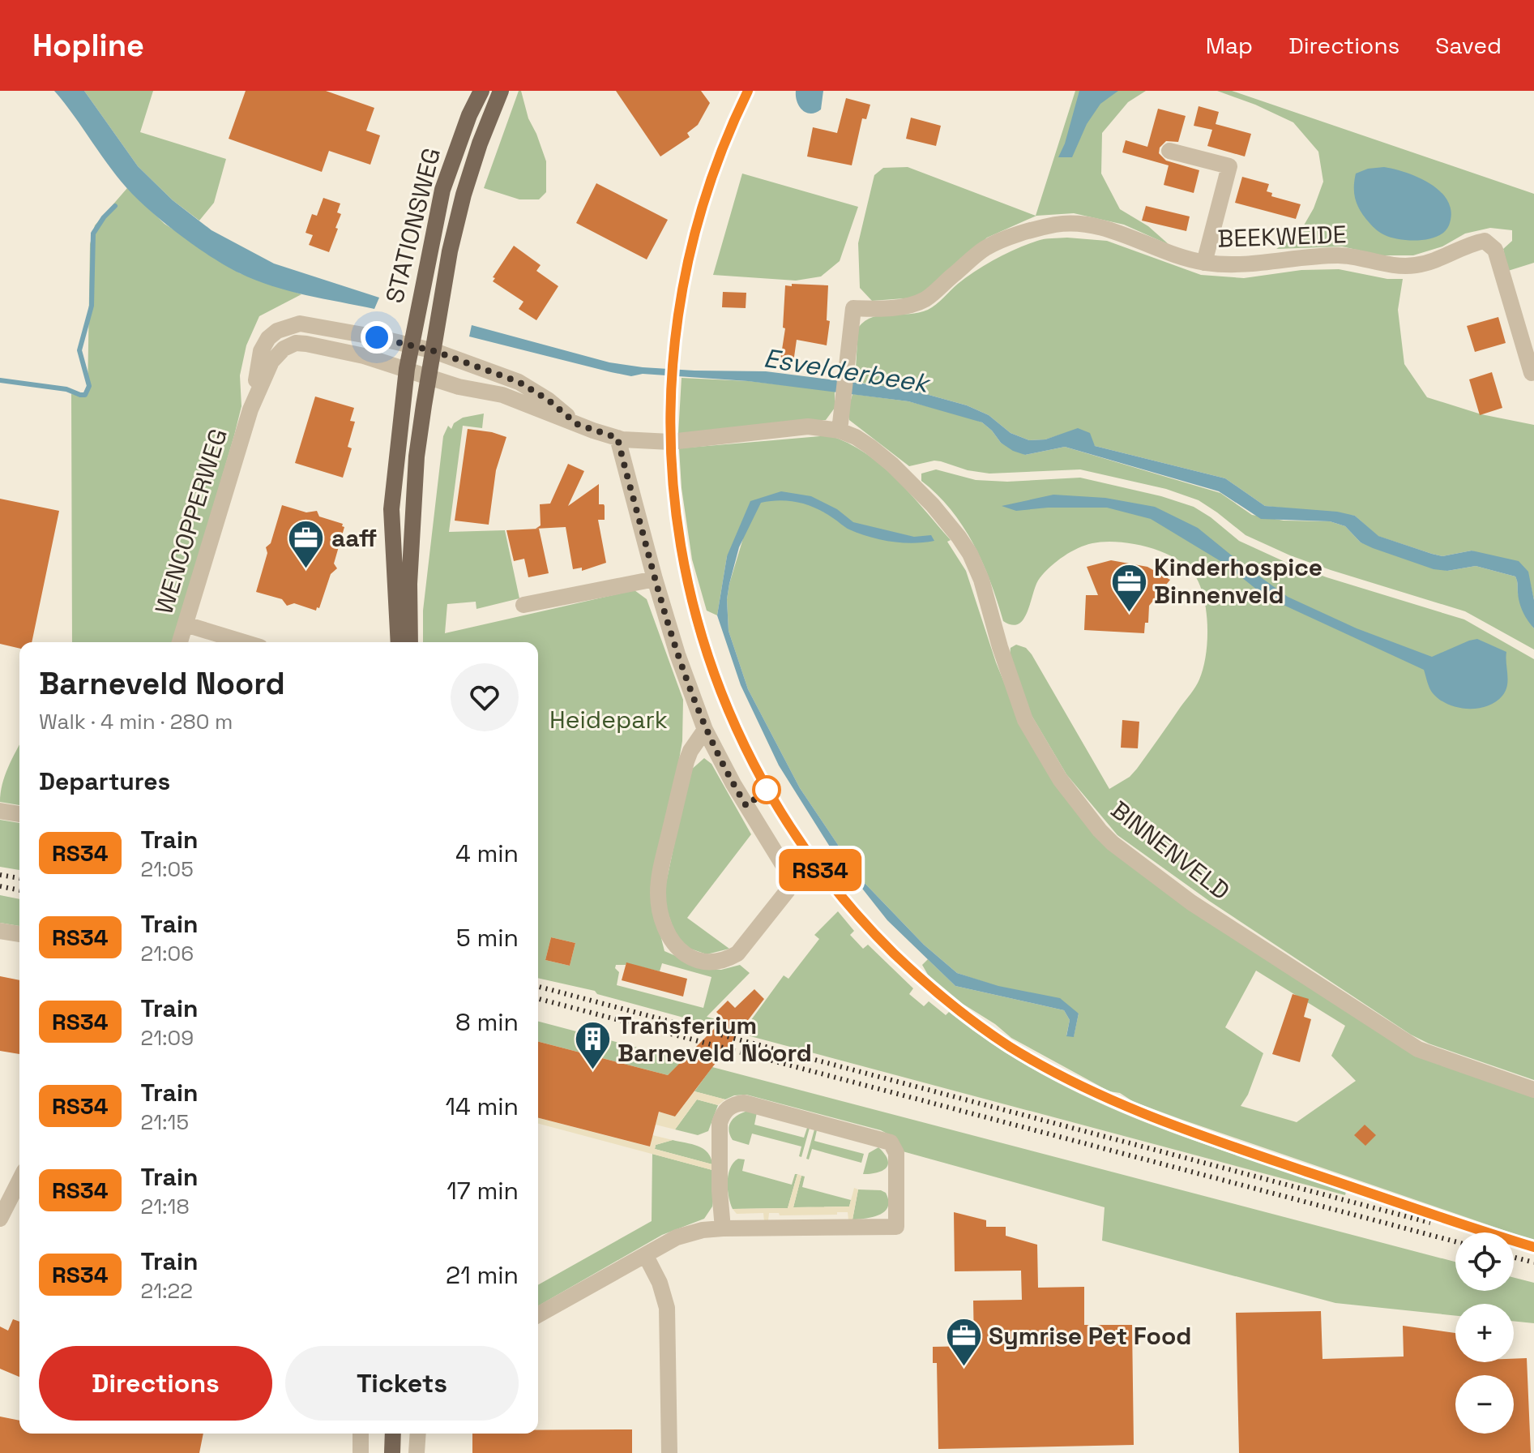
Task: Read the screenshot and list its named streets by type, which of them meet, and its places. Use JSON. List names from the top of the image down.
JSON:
{
  "streets": {
    "main road": ["STATIONSWEG"],
    "street": ["BEEKWEIDE", "WENCOPPERWEG", "BINNENVELD"]
  },
  "crossings": [
    ["STATIONSWEG", "WENCOPPERWEG"],
    ["STATIONSWEG", "BINNENVELD"],
    ["BEEKWEIDE", "BINNENVELD"],
    ["WENCOPPERWEG", "BINNENVELD"]
  ],
  "water": ["Esvelderbeek"],
  "parks": ["Heidepark"],
  "places": {
    "office": ["aaff", "Kinderhospice Binnenveld", "Symrise Pet Food"],
    "building": ["Transferium Barneveld Noord"]
  },
  "page": {
    "header": "Hopline",
    "nav": ["Map", "Directions", "Saved"],
    "on_map": "RS34",
    "heading": [
      ["Barneveld Noord", "Walk · 4 min · 280 m"],
      "Departures"
    ],
    "list": [
      {
        "mark": "RS34",
        "name": "Train",
        "note": "21:05",
        "value": "4 min"
      },
      {
        "mark": "RS34",
        "name": "Train",
        "note": "21:06",
        "value": "5 min"
      },
      {
        "mark": "RS34",
        "name": "Train",
        "note": "21:09",
        "value": "8 min"
      },
      {
        "mark": "RS34",
        "name": "Train",
        "note": "21:15",
        "value": "14 min"
      },
      {
        "mark": "RS34",
        "name": "Train",
        "note": "21:18",
        "value": "17 min"
      },
      {
        "mark": "RS34",
        "name": "Train",
        "note": "21:22",
        "value": "21 min"
      }
    ],
    "map_buttons": ["+", "−"],
    "buttons": ["Directions", "Tickets"]
  }
}
